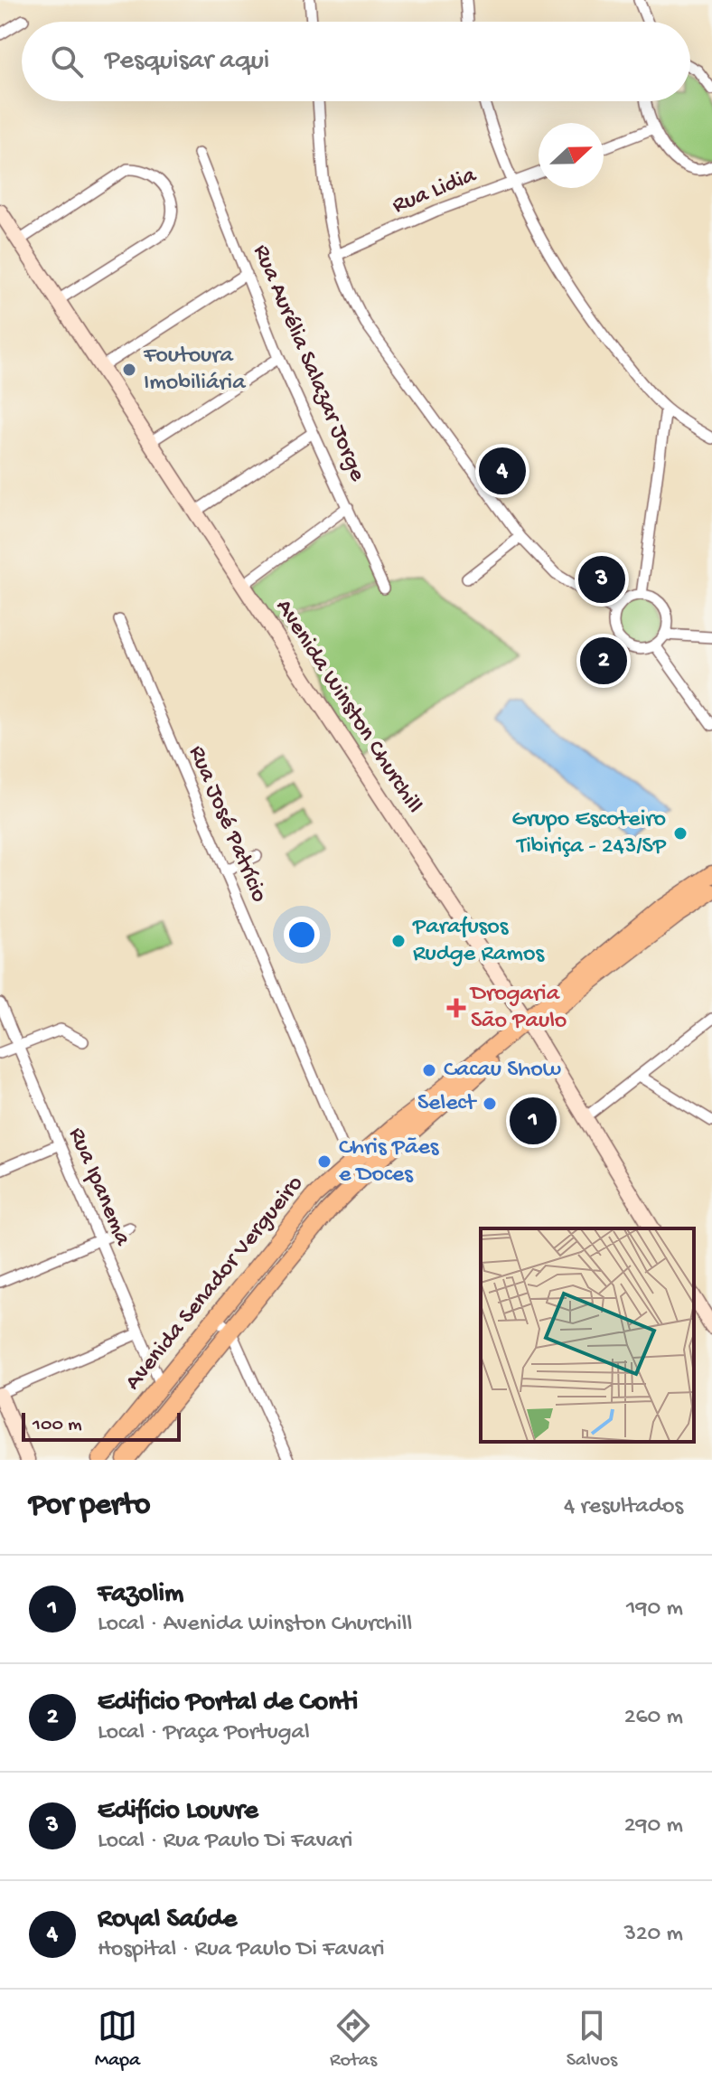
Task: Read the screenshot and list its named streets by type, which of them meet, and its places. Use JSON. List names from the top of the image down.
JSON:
{
  "streets": {
    "main road": ["Avenida Winston Churchill", "Avenida Senador Vergueiro"],
    "street": [
      "Rua Lidia",
      "Rua Aurélia Salazar Jorge",
      "Rua José Patrício",
      "Rua Ipanema"
    ]
  },
  "crossings": [
    ["Avenida Winston Churchill", "Avenida Senador Vergueiro"],
    ["Rua José Patrício", "Avenida Senador Vergueiro"],
    ["Rua Ipanema", "Avenida Senador Vergueiro"]
  ],
  "places": {
    "other": [
      "Foutoura Imobiliária",
      "Grupo Escoteiro Tibiriça - 243/SP",
      "Parafusos Rudge Ramos",
      "Cacau Show",
      "Select",
      "Chris Pães e Doces"
    ],
    "health": ["Drogaria São Paulo"]
  },
  "scale_bar": "100 m",
  "north": "right",
  "page": {
    "search": "Pesquisar aqui",
    "pins": [
      "4",
      "3",
      "2",
      "1"
    ],
    "scale": "100 m",
    "heading": ["Por perto", "4 resultados"],
    "list": [
      {
        "mark": "1",
        "name": "Fazolim",
        "note": "Local · Avenida Winston Churchill",
        "value": "190 m"
      },
      {
        "mark": "2",
        "name": "Edificio Portal de Conti",
        "note": "Local · Praça Portugal",
        "value": "260 m"
      },
      {
        "mark": "3",
        "name": "Edifício Louvre",
        "note": "Local · Rua Paulo Di Favari",
        "value": "290 m"
      },
      {
        "mark": "4",
        "name": "Royal Saúde",
        "note": "Hospital · Rua Paulo Di Favari",
        "value": "320 m"
      }
    ],
    "nav": ["Mapa", "Rotas", "Salvos"]
  }
}
